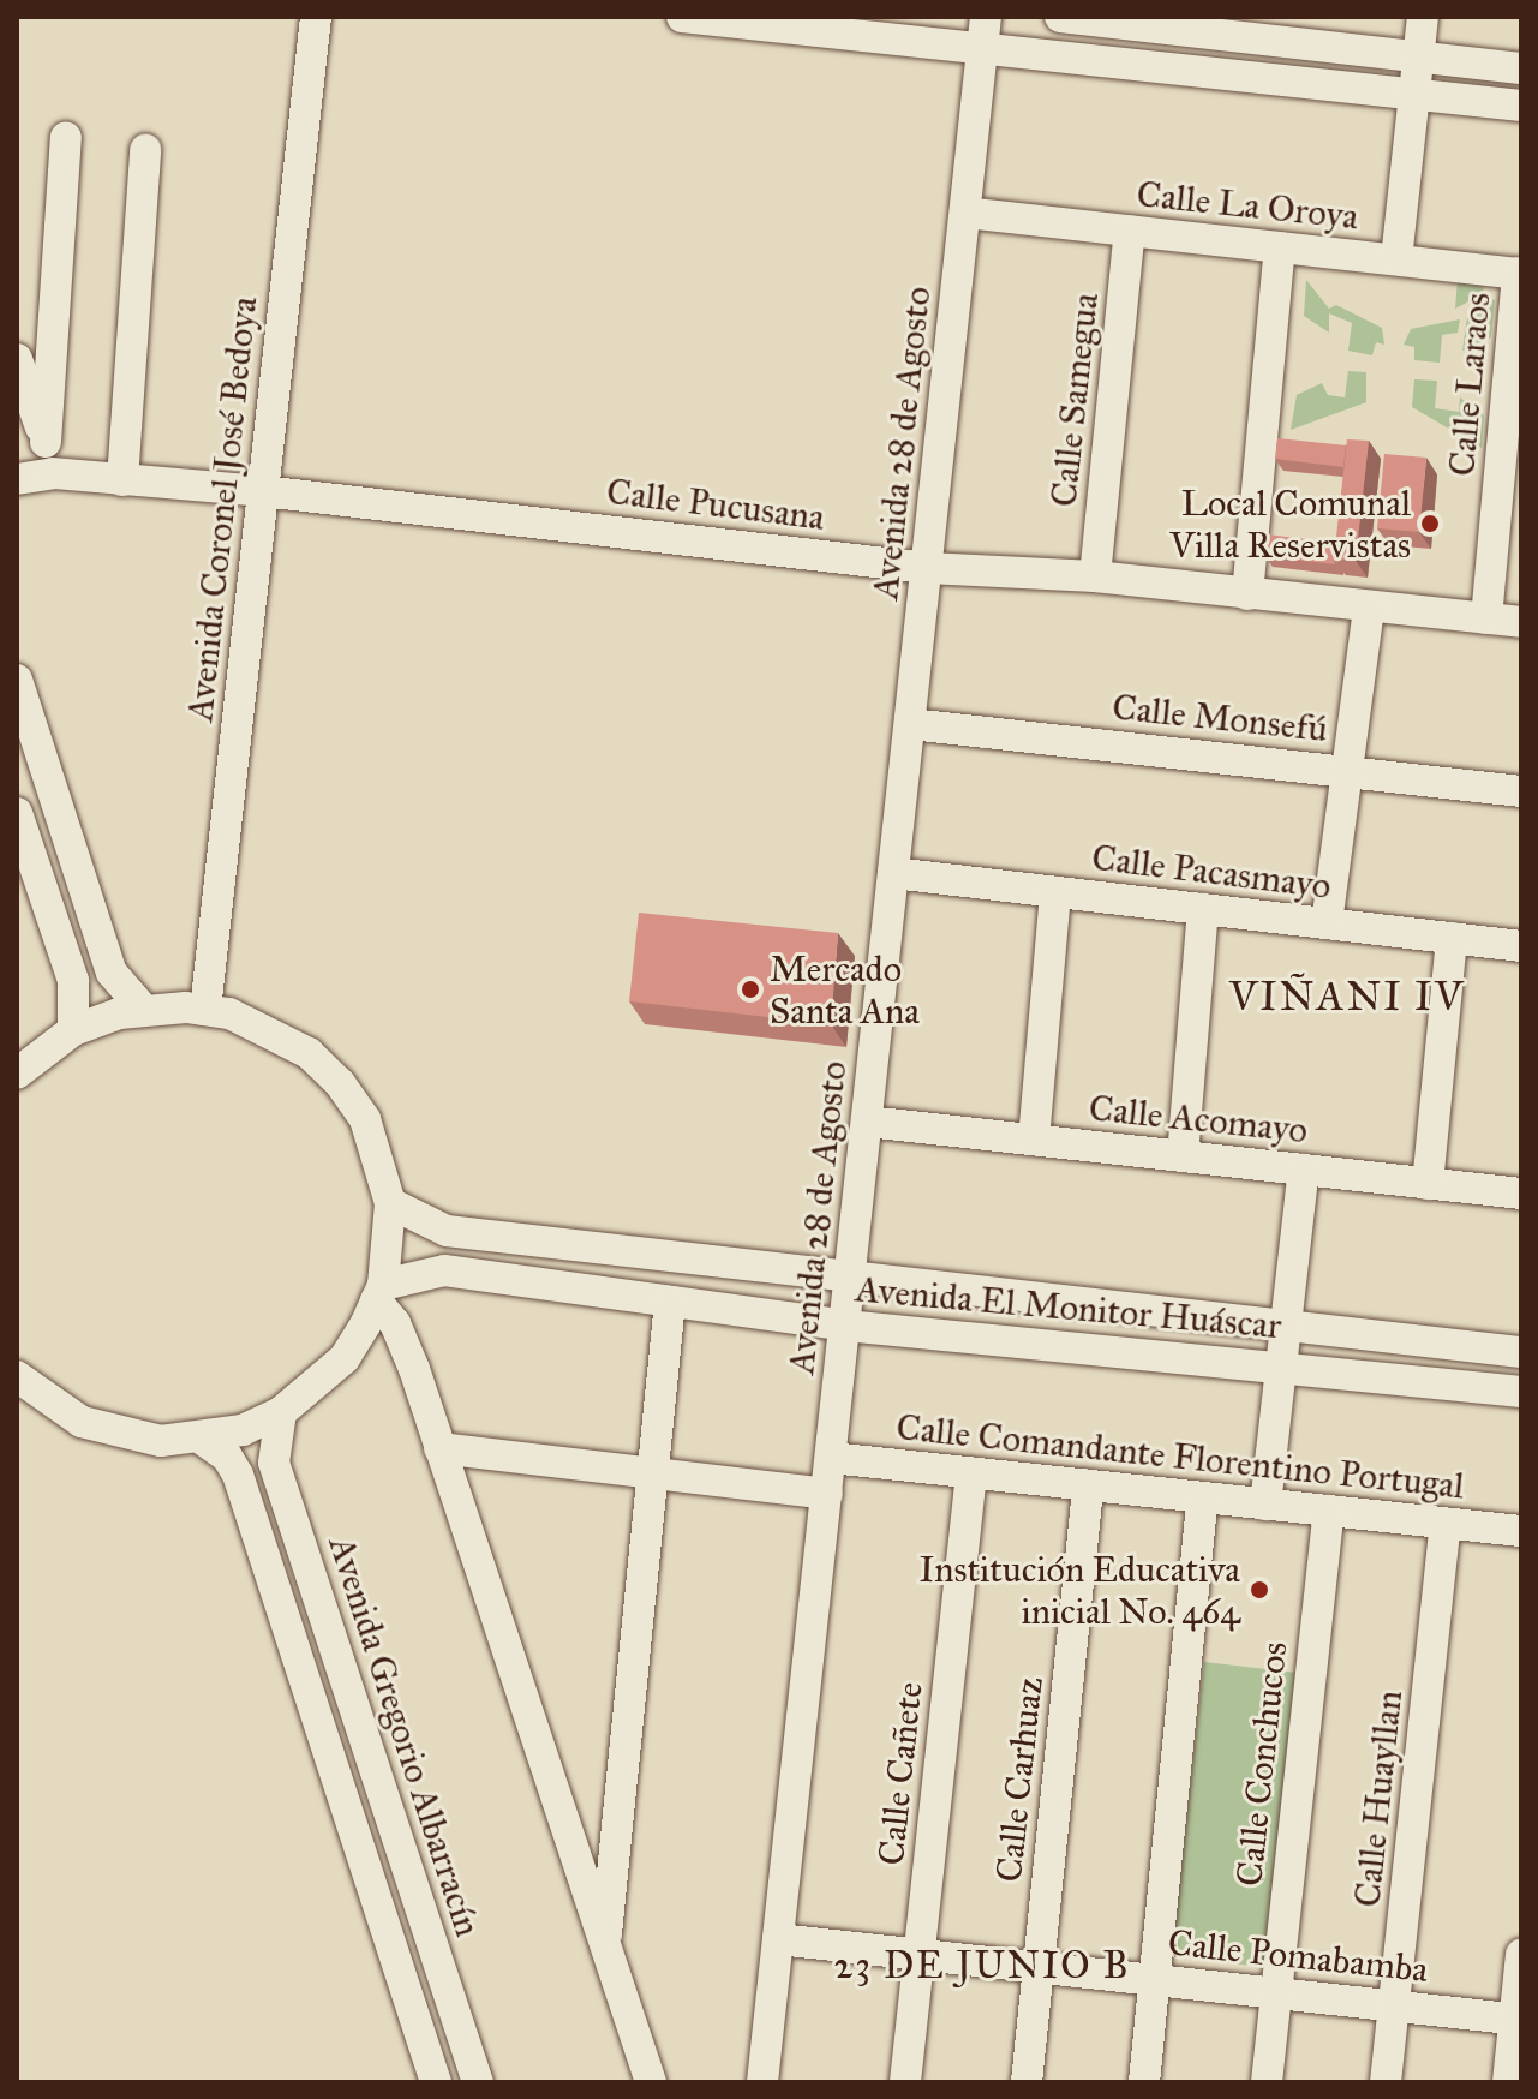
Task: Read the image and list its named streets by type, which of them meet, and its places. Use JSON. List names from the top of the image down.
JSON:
{
  "streets": {
    "street": [
      "Calle La Oroya",
      "Calle Laraos",
      "Calle Samegua",
      "Avenida 28 de Agosto",
      "Calle Pucusana",
      "Avenida Coronel José Bedoya",
      "Calle Monsefú",
      "Calle Pacasmayo",
      "Calle Acomayo",
      "Avenida El Monitor Huáscar",
      "Calle Comandante Florentino Portugal",
      "Avenida Gregorio Albarracín",
      "Calle Conchucos",
      "Calle Cañete",
      "Calle Carhuaz",
      "Calle Huayllan",
      "Calle Pomabamba"
    ]
  },
  "crossings": [
    ["Calle La Oroya", "Calle Laraos"],
    ["Calle La Oroya", "Calle Samegua"],
    ["Calle La Oroya", "Avenida 28 de Agosto"],
    ["Calle Laraos", "Calle Pucusana"],
    ["Calle Samegua", "Calle Pucusana"],
    ["Avenida 28 de Agosto", "Calle Pucusana"],
    ["Avenida 28 de Agosto", "Calle Monsefú"],
    ["Avenida 28 de Agosto", "Calle Pacasmayo"],
    ["Avenida 28 de Agosto", "Calle Acomayo"],
    ["Avenida 28 de Agosto", "Avenida El Monitor Huáscar"],
    ["Avenida 28 de Agosto", "Calle Comandante Florentino Portugal"],
    ["Avenida 28 de Agosto", "Calle Pomabamba"],
    ["Calle Pucusana", "Avenida Coronel José Bedoya"],
    ["Calle Comandante Florentino Portugal", "Calle Conchucos"],
    ["Calle Comandante Florentino Portugal", "Calle Cañete"],
    ["Calle Comandante Florentino Portugal", "Calle Carhuaz"],
    ["Calle Comandante Florentino Portugal", "Calle Huayllan"],
    ["Calle Conchucos", "Calle Pomabamba"],
    ["Calle Cañete", "Calle Pomabamba"],
    ["Calle Carhuaz", "Calle Pomabamba"],
    ["Calle Huayllan", "Calle Pomabamba"]
  ],
  "districts": ["VIÑANI IV", "23 DE JUNIO B"],
  "places": ["Local Comunal Villa Reservistas", "Mercado Santa Ana", "Institución Educativa inicial No. 464"]
}
